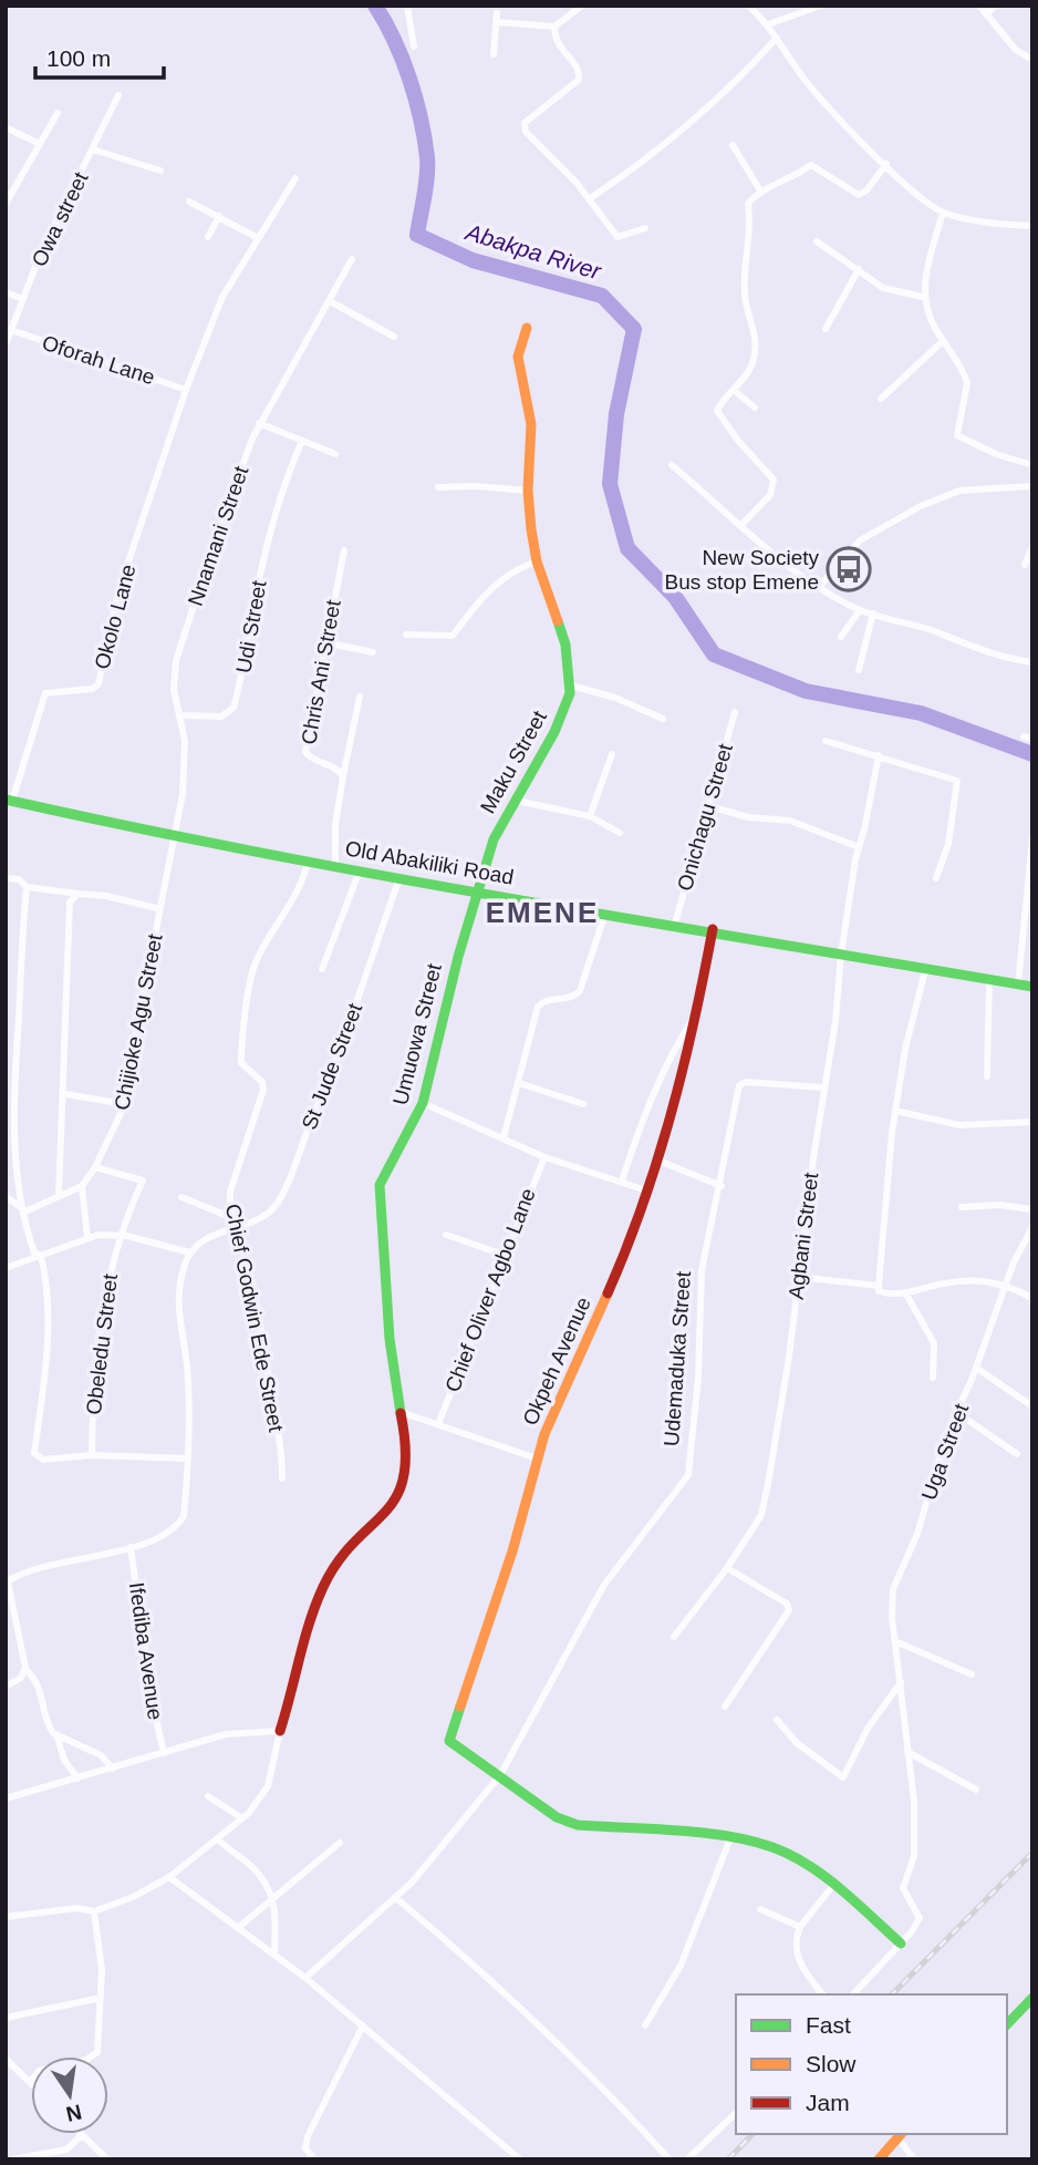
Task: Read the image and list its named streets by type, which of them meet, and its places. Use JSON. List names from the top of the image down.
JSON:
{
  "streets": {
    "street": [
      "Owa street",
      "Oforah Lane",
      "Nnamani Street",
      "Okolo Lane",
      "Udi Street",
      "Chris Ani Street",
      "Maku Street",
      "Onichagu Street",
      "Old Abakiliki Road",
      "Chijioke Agu Street",
      "Umuowa Street",
      "St Jude Street",
      "Agbani Street",
      "Chief Oliver Agbo Lane",
      "Chief Godwin Ede Street",
      "Obeledu Street",
      "Udemaduka Street",
      "Okpeh Avenue",
      "Uga Street",
      "Ifediba Avenue"
    ]
  },
  "crossings": [
    ["Owa street", "Oforah Lane"],
    ["Oforah Lane", "Okolo Lane"],
    ["Nnamani Street", "Udi Street"],
    ["Nnamani Street", "Old Abakiliki Road"],
    ["Nnamani Street", "Chijioke Agu Street"],
    ["Okolo Lane", "Old Abakiliki Road"],
    ["Maku Street", "Old Abakiliki Road"],
    ["Maku Street", "Umuowa Street"],
    ["Onichagu Street", "Old Abakiliki Road"],
    ["Old Abakiliki Road", "Chijioke Agu Street"],
    ["Old Abakiliki Road", "Umuowa Street"],
    ["Old Abakiliki Road", "St Jude Street"],
    ["Old Abakiliki Road", "Agbani Street"],
    ["Old Abakiliki Road", "Chief Godwin Ede Street"],
    ["Chijioke Agu Street", "Obeledu Street"],
    ["St Jude Street", "Chief Godwin Ede Street"],
    ["Agbani Street", "Udemaduka Street"],
    ["Udemaduka Street", "Okpeh Avenue"]
  ],
  "districts": ["EMENE"],
  "water": ["Abakpa River"],
  "places": {
    "bus stop": ["New Society Bus stop Emene"]
  },
  "legend": ["Fast", "Slow", "Jam"],
  "scale_bar": "100 m",
  "north": "bottom"
}
